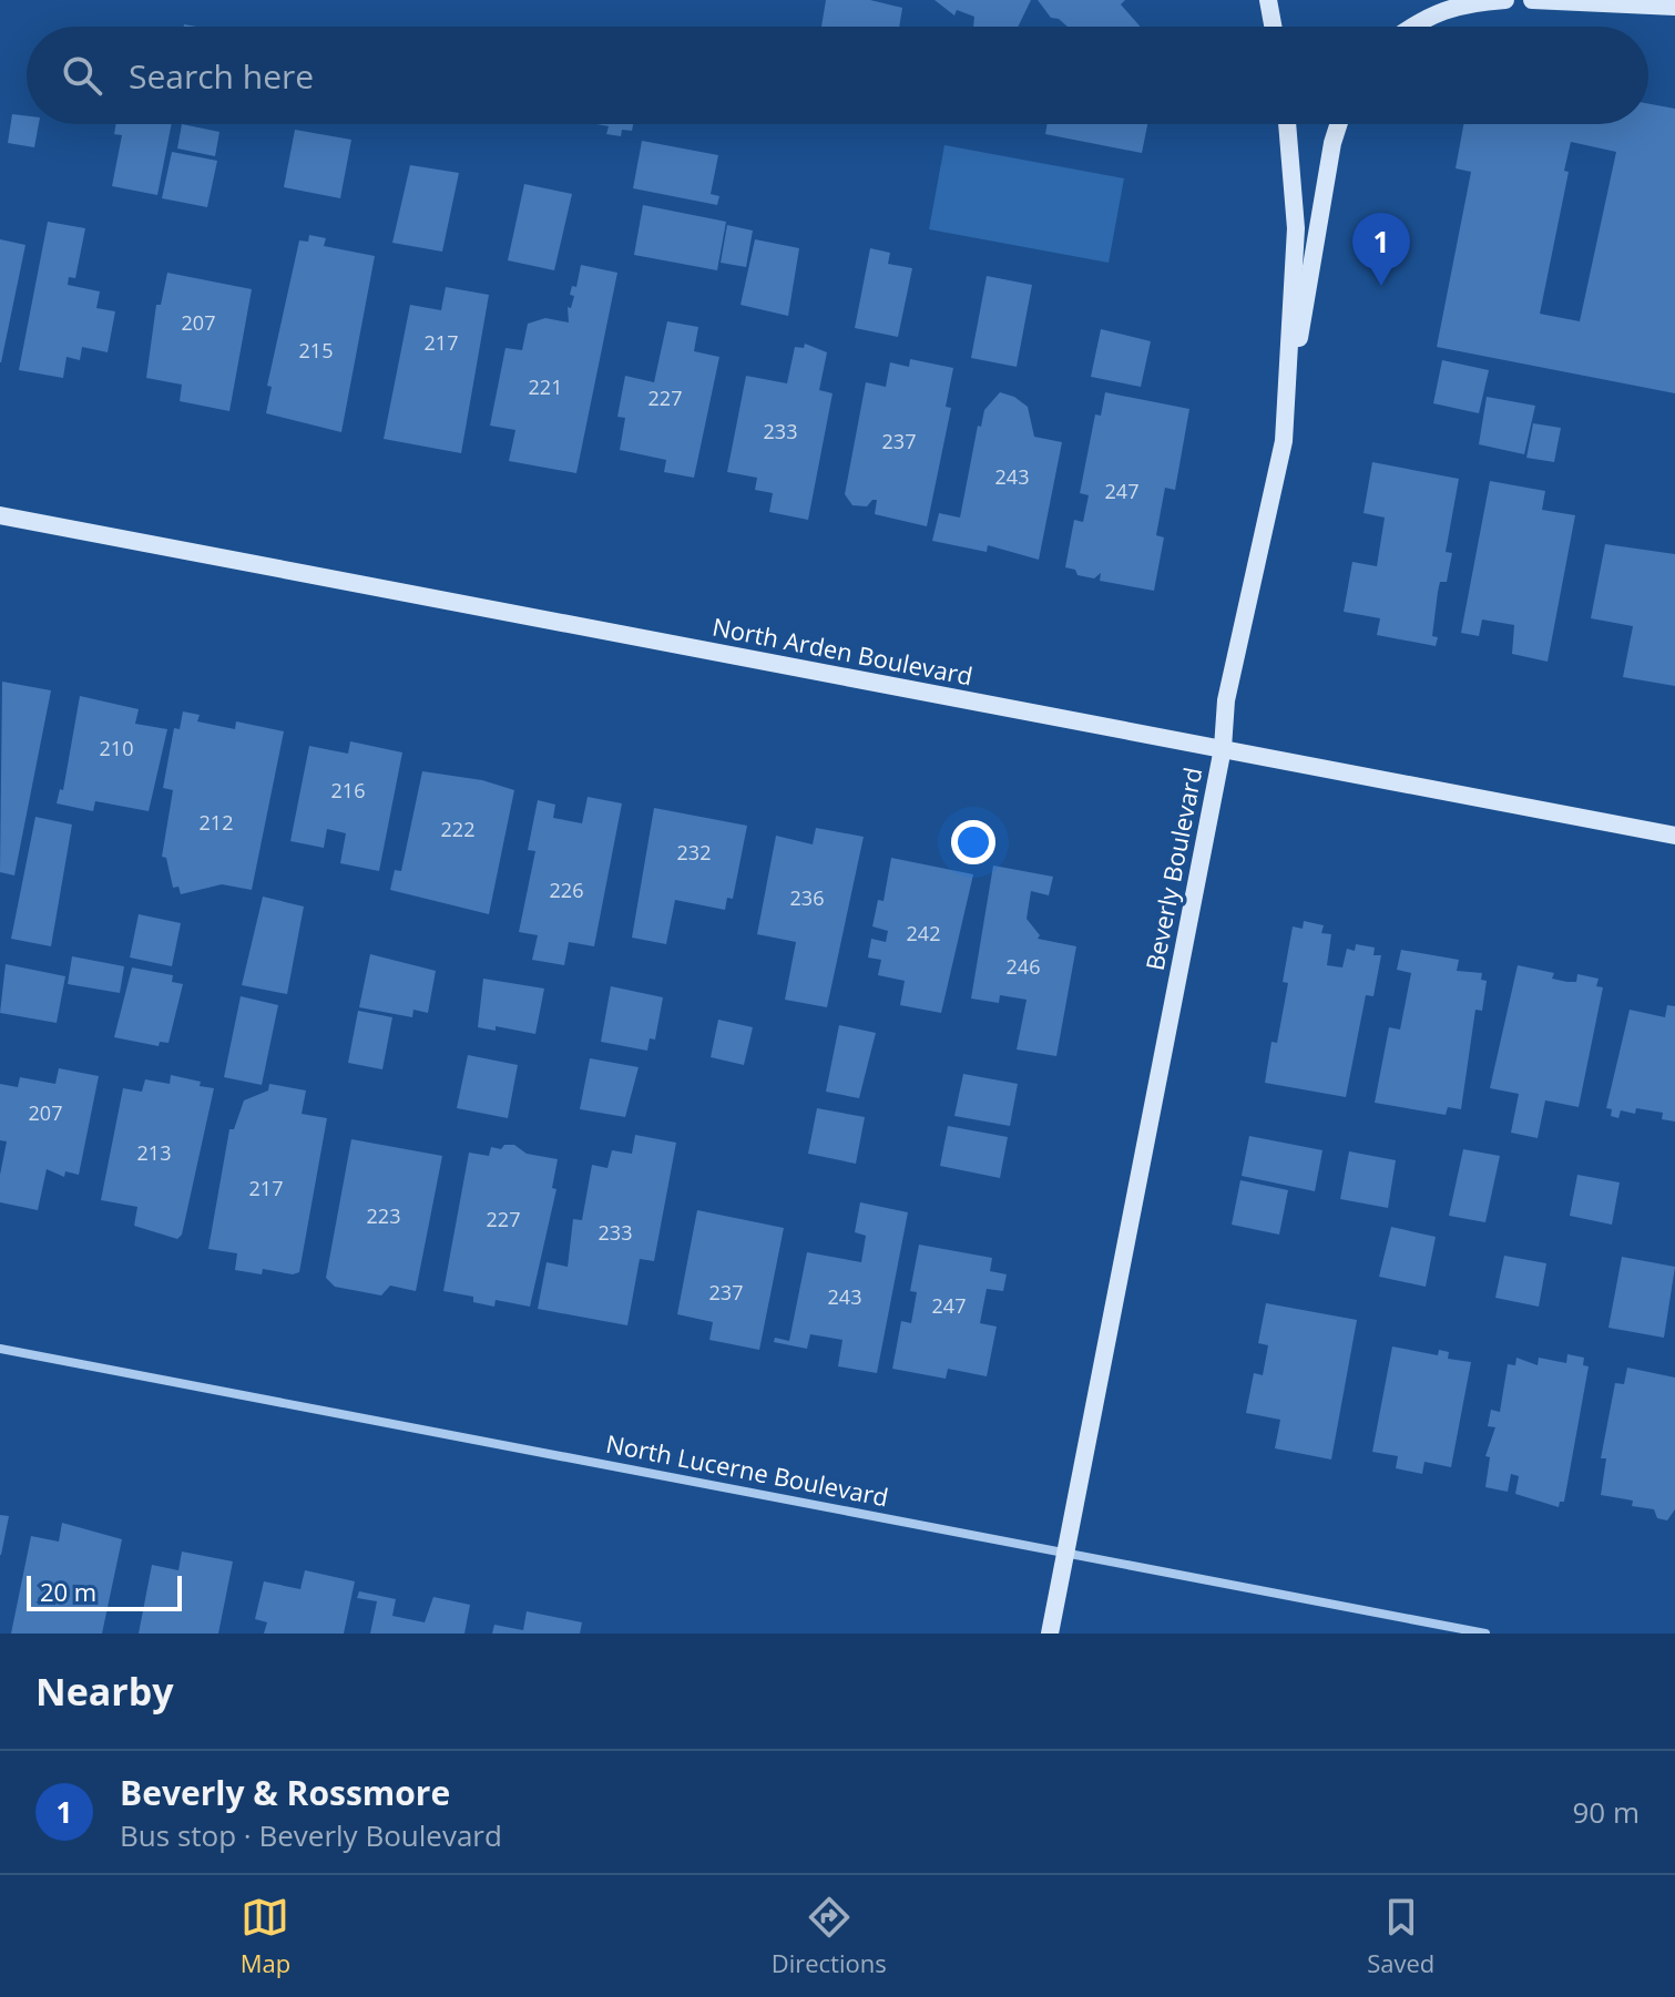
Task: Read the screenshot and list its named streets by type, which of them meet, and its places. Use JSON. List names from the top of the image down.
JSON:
{
  "streets": {
    "main road": ["North Arden Boulevard", "Beverly Boulevard"],
    "street": ["North Lucerne Boulevard"]
  },
  "crossings": [
    ["North Arden Boulevard", "Beverly Boulevard"],
    ["Beverly Boulevard", "North Lucerne Boulevard"]
  ],
  "house_numbers": [
    "207",
    "217",
    "215",
    "221",
    "227",
    "233",
    "237",
    "243",
    "247",
    "210",
    "216",
    "212",
    "222",
    "232",
    "226",
    "236",
    "242",
    "246",
    "207",
    "213",
    "217",
    "223",
    "227",
    "233",
    "237",
    "243",
    "247"
  ],
  "scale_bar": "20 m",
  "page": {
    "search": "Search here",
    "pins": "1",
    "scale": "20 m",
    "heading": "Nearby",
    "list": [
      {
        "mark": "1",
        "name": "Beverly & Rossmore",
        "note": "Bus stop · Beverly Boulevard",
        "value": "90 m"
      }
    ],
    "nav": ["Map", "Directions", "Saved"]
  }
}
